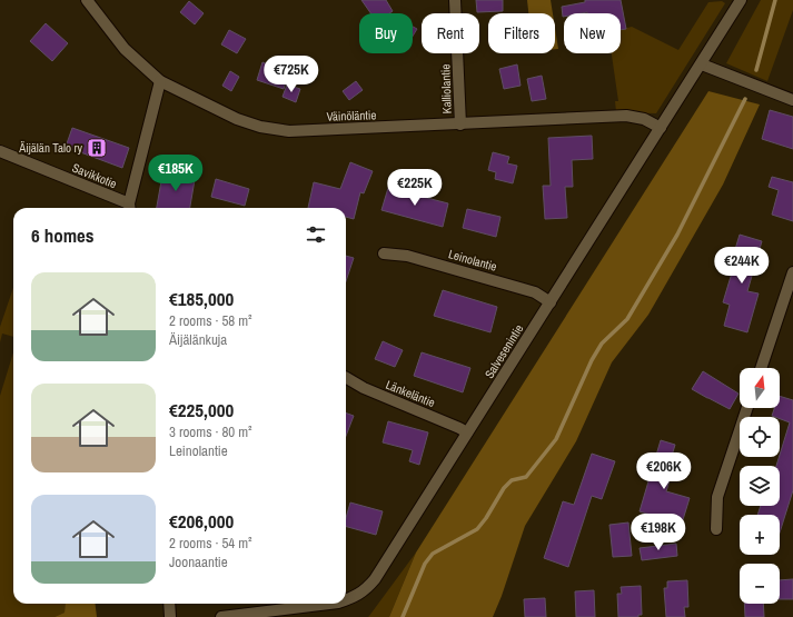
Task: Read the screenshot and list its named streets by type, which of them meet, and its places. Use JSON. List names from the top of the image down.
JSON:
{
  "streets": {
    "street": [
      "Kalliolantie",
      "Väinöläntie",
      "Savikkotie",
      "Leinolantie",
      "Salvesenintie",
      "Länkeläntie"
    ]
  },
  "crossings": [
    ["Kalliolantie", "Väinöläntie"],
    ["Väinöläntie", "Salvesenintie"],
    ["Leinolantie", "Salvesenintie"],
    ["Salvesenintie", "Länkeläntie"]
  ],
  "places": {
    "building": ["Äijälän Talo ry"]
  },
  "north": "top",
  "page": {
    "chip": [
      "Buy",
      "Rent",
      "Filters",
      "New"
    ],
    "price": [
      "€725K",
      "€185K",
      "€225K",
      "€244K",
      "€206K",
      "€198K"
    ],
    "heading": "6 homes",
    "list": [
      {
        "name": "€185,000",
        "note": "2 rooms · 58 m² · Äijälänkuja"
      },
      {
        "name": "€225,000",
        "note": "3 rooms · 80 m² · Leinolantie"
      },
      {
        "name": "€206,000",
        "note": "2 rooms · 54 m² · Joonaantie"
      }
    ],
    "map_buttons": ["+", "−"]
  }
}
